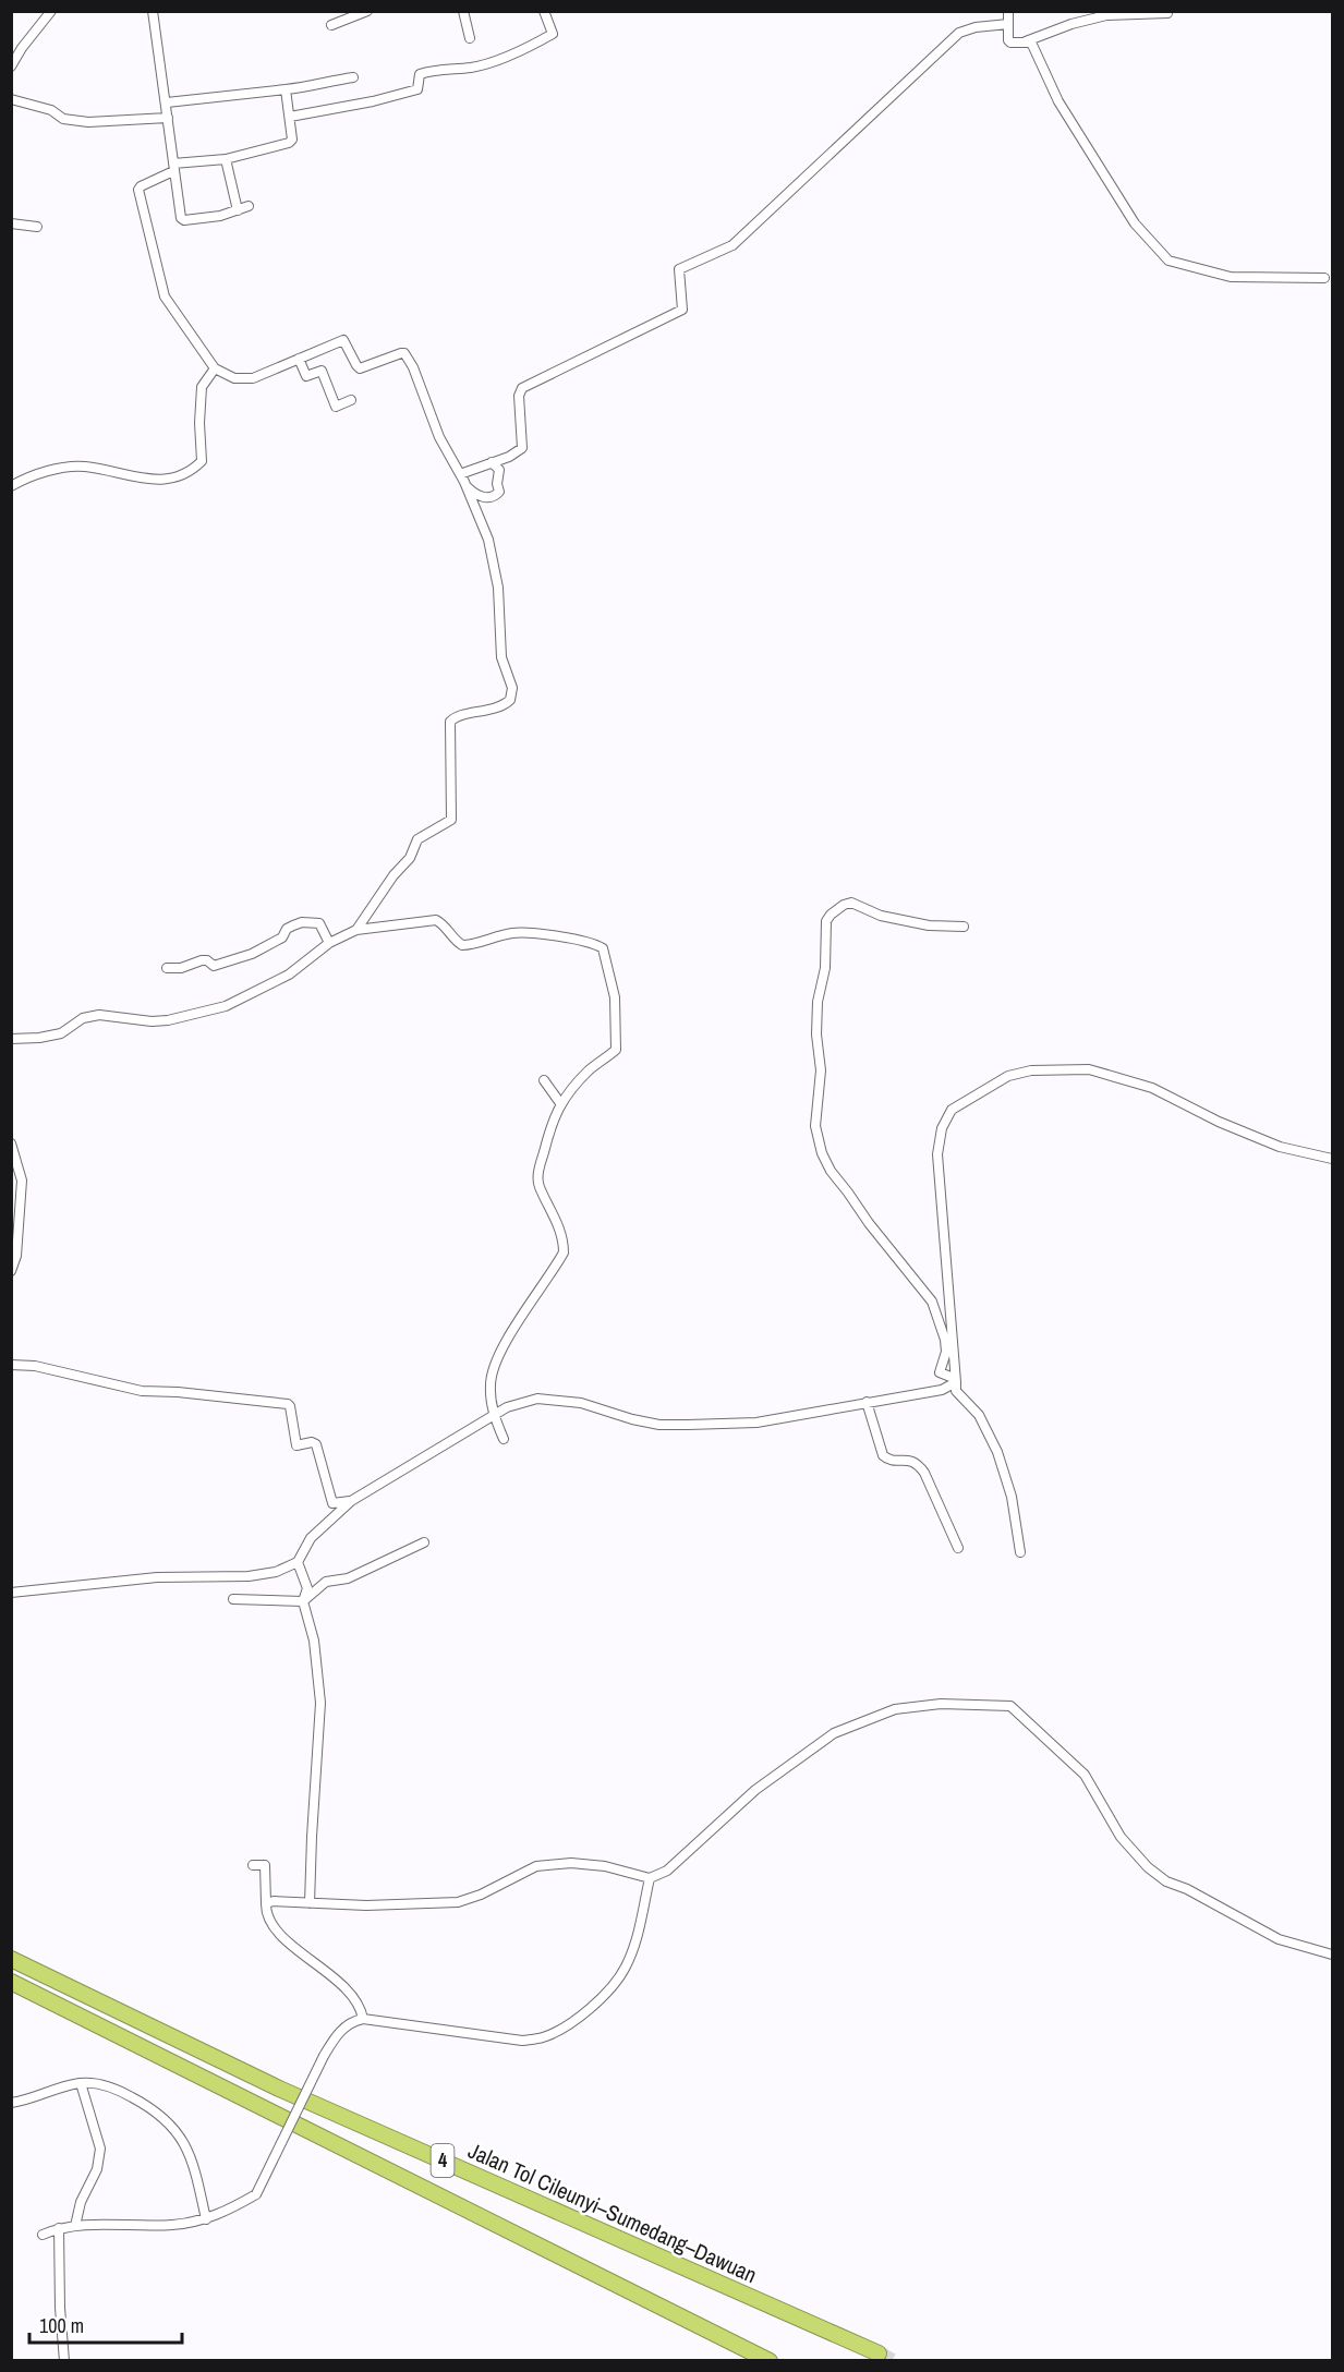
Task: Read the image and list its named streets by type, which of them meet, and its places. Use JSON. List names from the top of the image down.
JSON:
{
  "streets": {
    "highway": ["4", "Jalan Tol Cileunyi–Sumedang–Dawuan"]
  },
  "scale_bar": "100 m"
}
